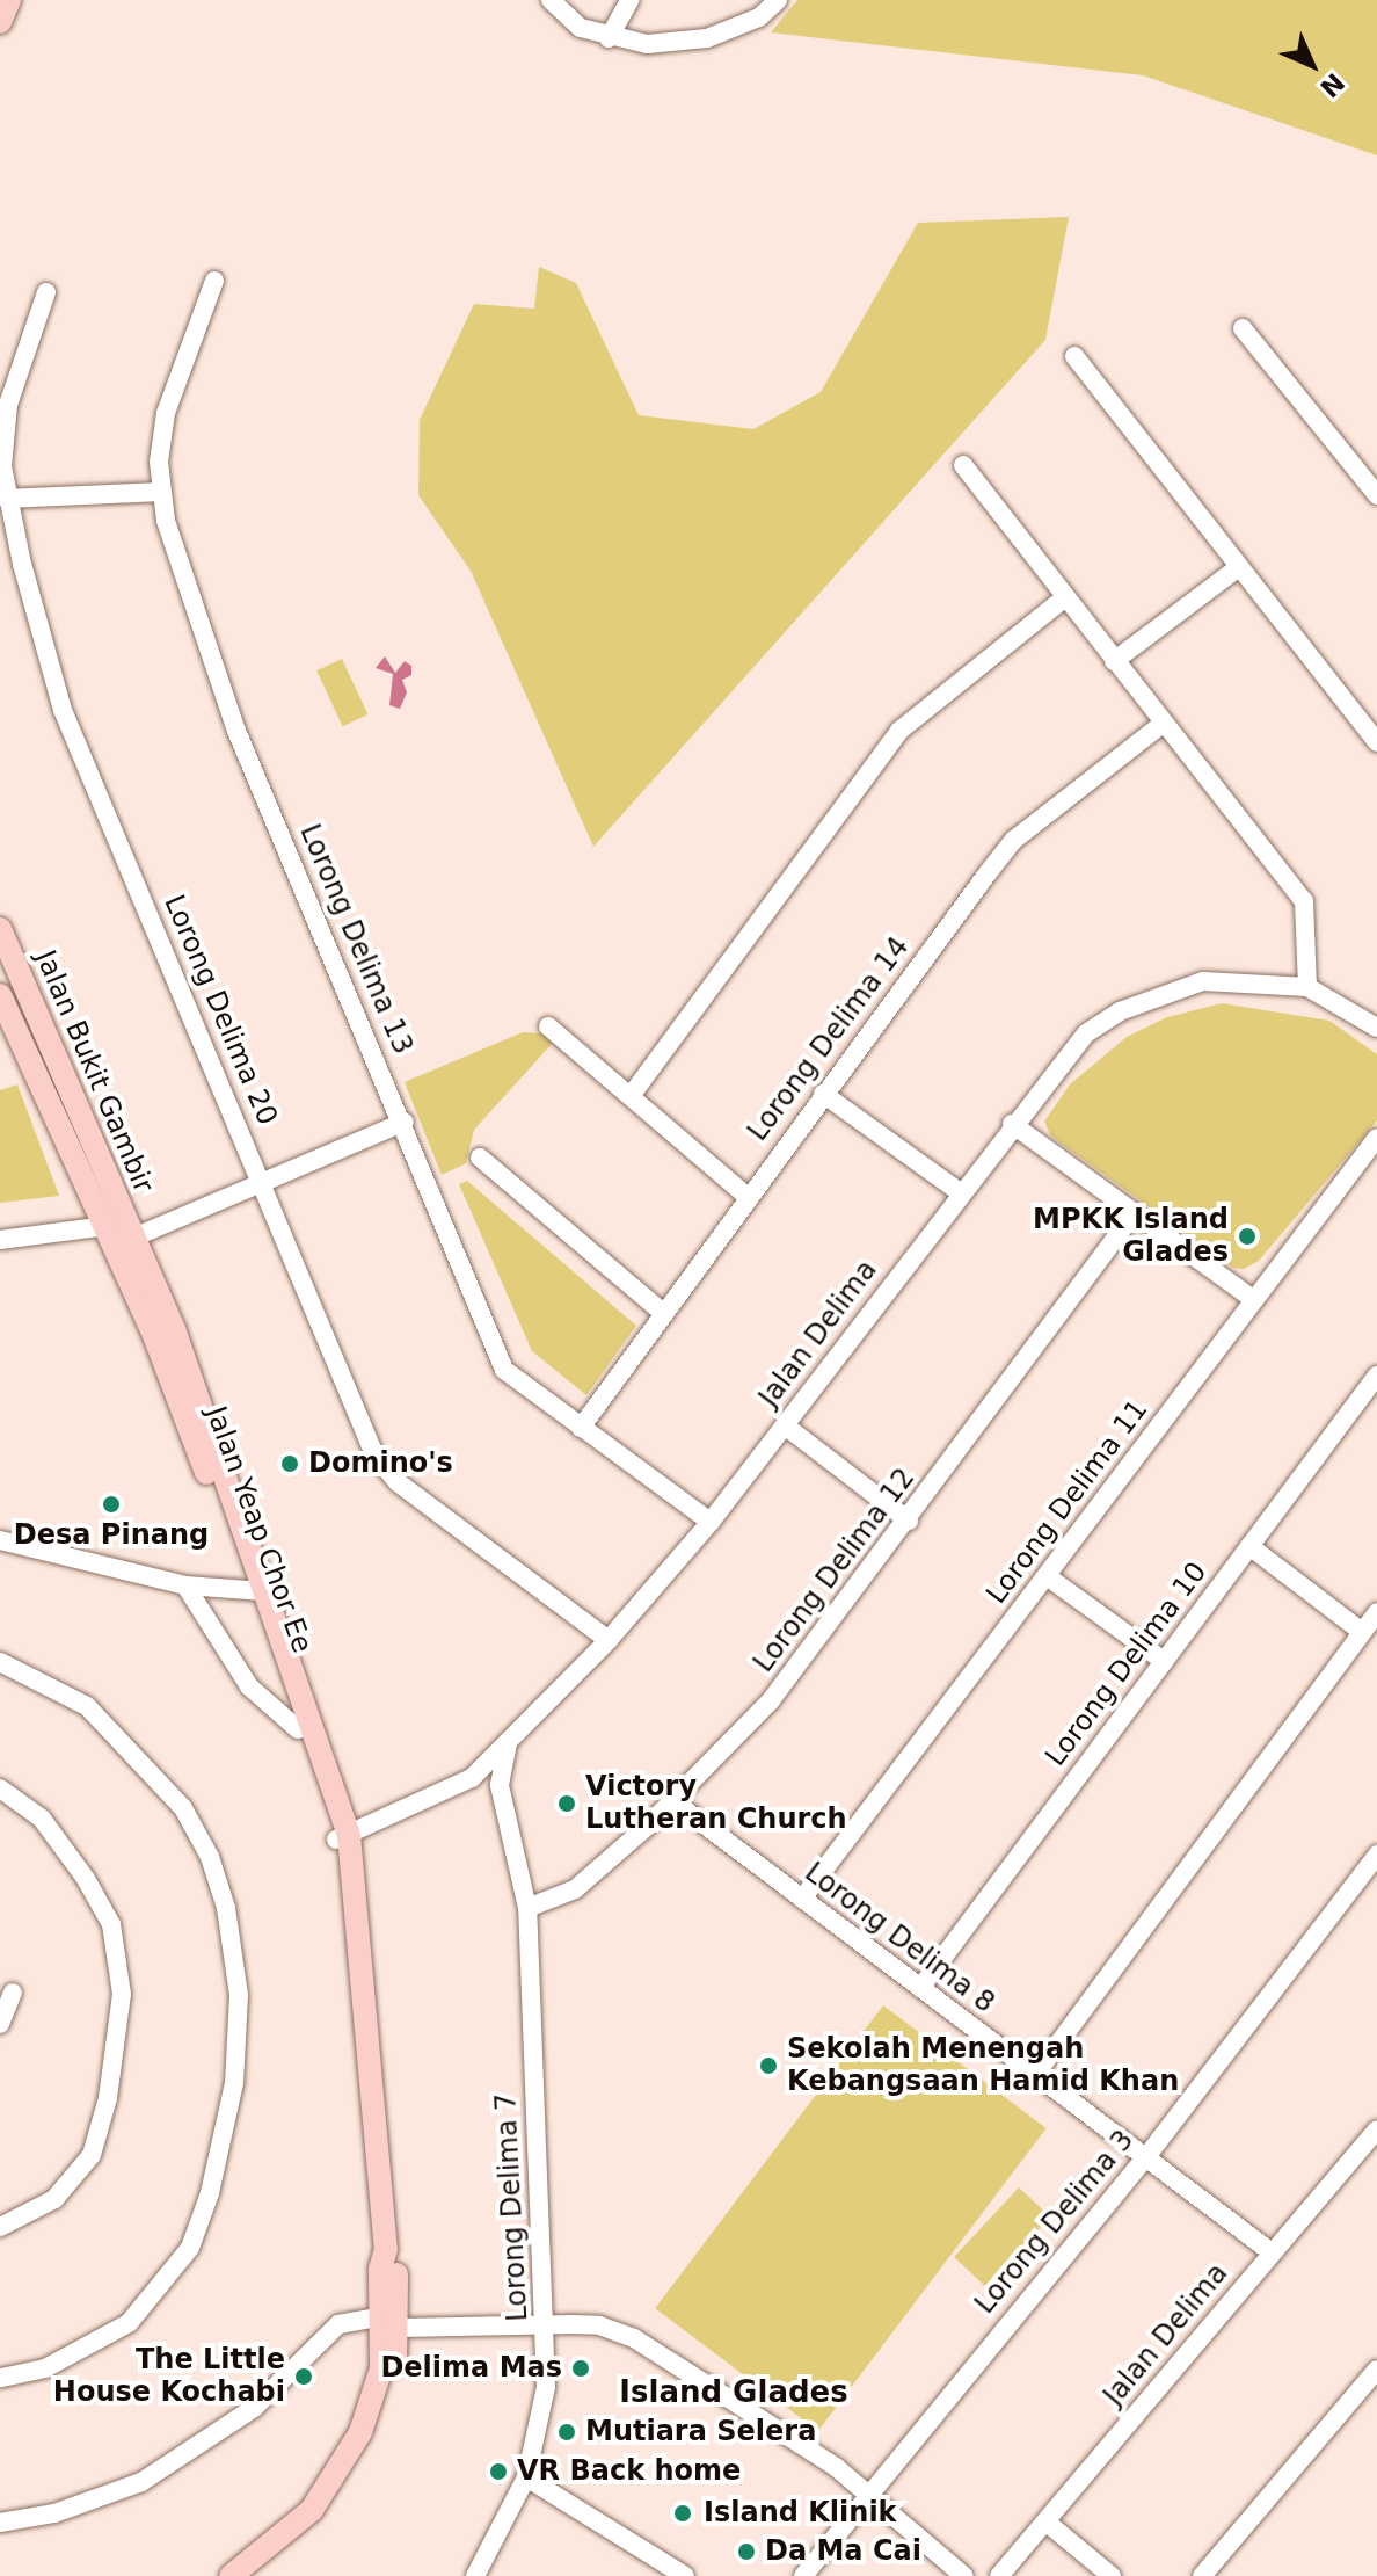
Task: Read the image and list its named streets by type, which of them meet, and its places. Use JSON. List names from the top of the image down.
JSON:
{
  "streets": {
    "main road": ["Jalan Bukit Gambir", "Jalan Yeap Chor Ee"],
    "street": [
      "Lorong Delima 13",
      "Lorong Delima 20",
      "Lorong Delima 14",
      "Jalan Delima",
      "Lorong Delima 11",
      "Lorong Delima 12",
      "Lorong Delima 10",
      "Lorong Delima 8",
      "Lorong Delima 7",
      "Lorong Delima 3"
    ]
  },
  "crossings": [
    ["Lorong Delima 13", "Lorong Delima 14"],
    ["Lorong Delima 13", "Jalan Delima"],
    ["Lorong Delima 20", "Jalan Delima"],
    ["Jalan Bukit Gambir", "Jalan Yeap Chor Ee"],
    ["Jalan Delima", "Jalan Yeap Chor Ee"],
    ["Jalan Delima", "Lorong Delima 8"],
    ["Jalan Delima", "Lorong Delima 7"],
    ["Lorong Delima 11", "Lorong Delima 8"],
    ["Lorong Delima 12", "Lorong Delima 8"],
    ["Lorong Delima 12", "Lorong Delima 7"],
    ["Lorong Delima 10", "Lorong Delima 8"],
    ["Lorong Delima 8", "Lorong Delima 3"]
  ],
  "districts": ["Island Glades"],
  "places": [
    "MPKK Island Glades",
    "Domino's",
    "Desa Pinang",
    "Victory Lutheran Church",
    "Sekolah Menengah Kebangsaan Hamid Khan",
    "Delima Mas",
    "The Little House Kochabi",
    "Mutiara Selera",
    "VR Back home",
    "Island Klinik",
    "Da Ma Cai"
  ],
  "north": "bottom right"
}
